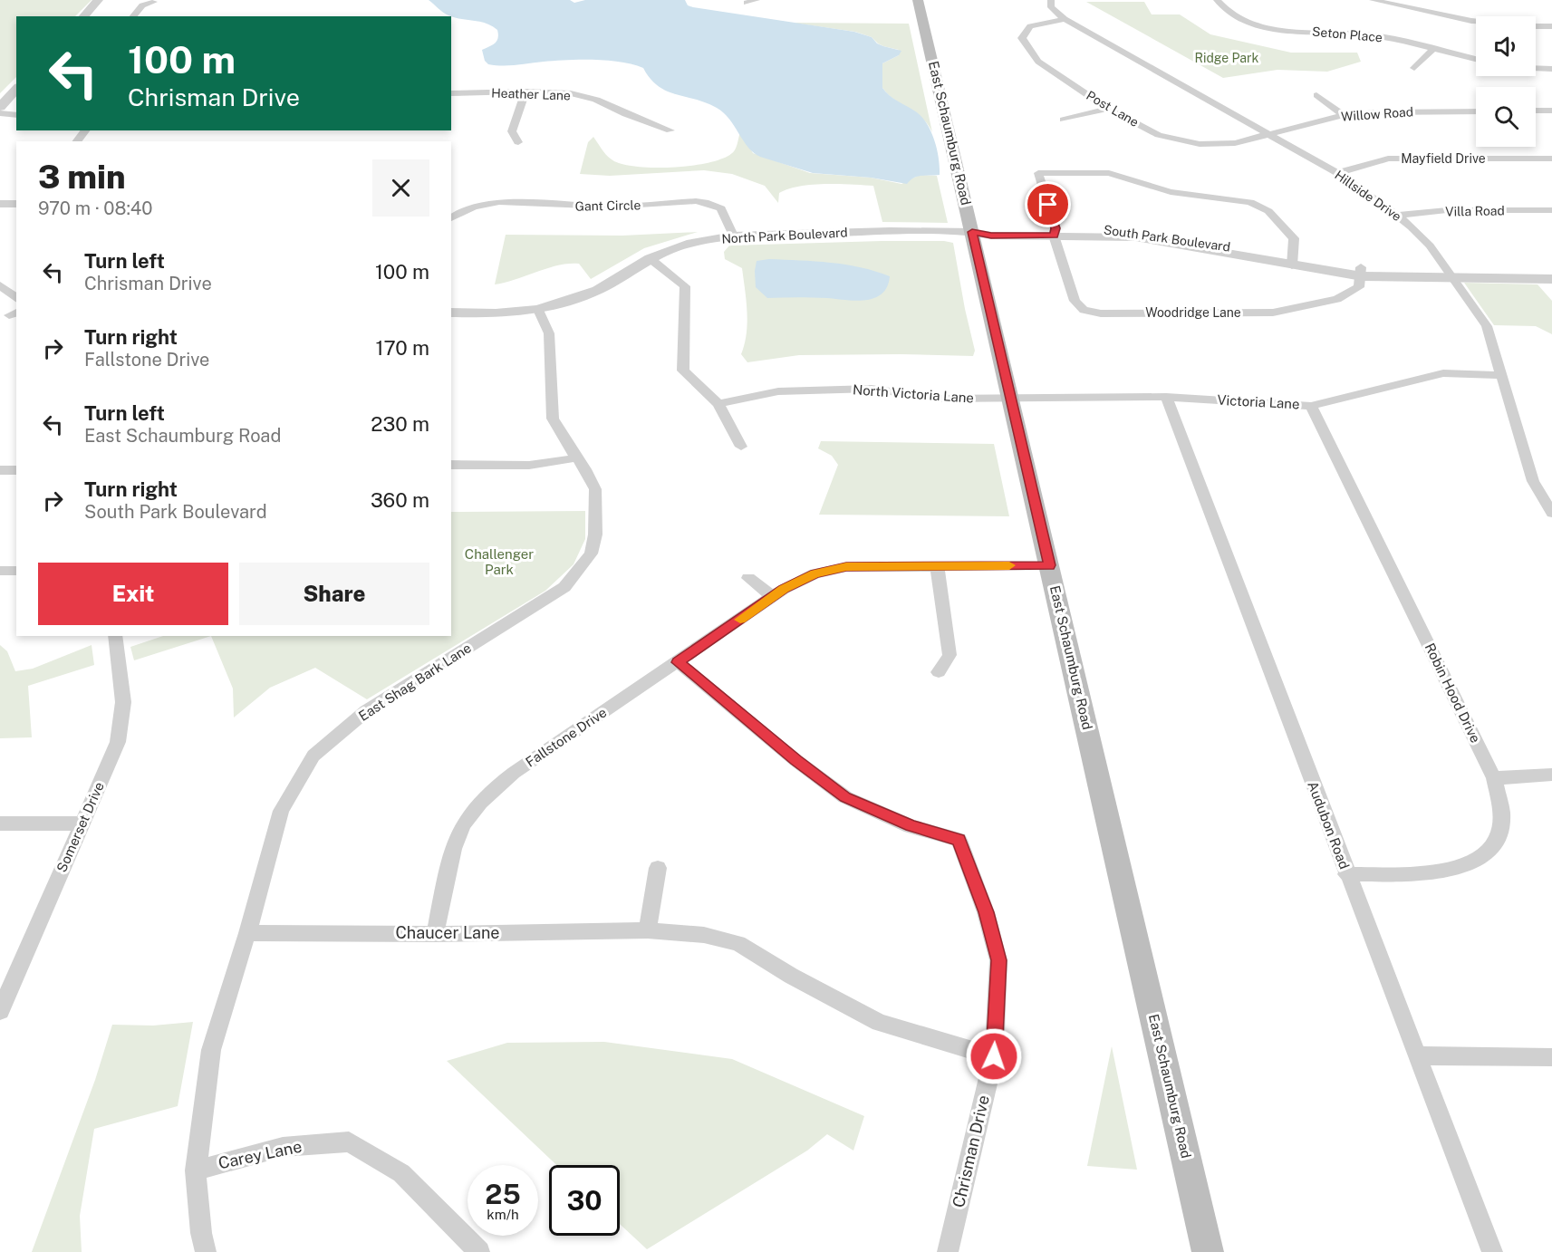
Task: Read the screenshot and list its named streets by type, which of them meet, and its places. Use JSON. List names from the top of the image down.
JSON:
{
  "streets": {
    "main road": ["East Schaumburg Road"],
    "street": [
      "Seton Place",
      "Heather Lane",
      "Post Lane",
      "Willow Road",
      "Mayfield Drive",
      "Hillside Drive",
      "Gant Circle",
      "Villa Road",
      "North Park Boulevard",
      "South Park Boulevard",
      "Woodridge Lane",
      "North Victoria Lane",
      "Victoria Lane",
      "East Shag Bark Lane",
      "Robin Hood Drive",
      "Fallstone Drive",
      "Audubon Road",
      "Somerset Drive",
      "Chaucer Lane",
      "Chrisman Drive",
      "Carey Lane"
    ]
  },
  "crossings": [
    ["Post Lane", "Willow Road"],
    ["Post Lane", "Hillside Drive"],
    ["Willow Road", "Hillside Drive"],
    ["East Schaumburg Road", "North Park Boulevard"],
    ["East Schaumburg Road", "South Park Boulevard"],
    ["East Schaumburg Road", "North Victoria Lane"],
    ["East Schaumburg Road", "Victoria Lane"],
    ["East Schaumburg Road", "Fallstone Drive"],
    ["Mayfield Drive", "Hillside Drive"],
    ["Hillside Drive", "Villa Road"],
    ["Hillside Drive", "South Park Boulevard"],
    ["Hillside Drive", "Victoria Lane"],
    ["Gant Circle", "North Park Boulevard"],
    ["North Park Boulevard", "South Park Boulevard"],
    ["North Park Boulevard", "East Shag Bark Lane"],
    ["South Park Boulevard", "Woodridge Lane"],
    ["North Victoria Lane", "Victoria Lane"],
    ["Victoria Lane", "Robin Hood Drive"],
    ["Victoria Lane", "Audubon Road"],
    ["East Shag Bark Lane", "Chaucer Lane"],
    ["East Shag Bark Lane", "Carey Lane"],
    ["Robin Hood Drive", "Audubon Road"],
    ["Fallstone Drive", "Chaucer Lane"],
    ["Fallstone Drive", "Chrisman Drive"],
    ["Chaucer Lane", "Chrisman Drive"]
  ],
  "parks": ["Ridge Park", "Challenger Park"],
  "page": {
    "turn": ["100 m", "Chrisman Drive"],
    "heading": ["3 min", "970 m · 08:40"],
    "list": [
      {
        "name": "Turn left",
        "note": "Chrisman Drive",
        "value": "100 m"
      },
      {
        "name": "Turn right",
        "note": "Fallstone Drive",
        "value": "170 m"
      },
      {
        "name": "Turn left",
        "note": "East Schaumburg Road",
        "value": "230 m"
      },
      {
        "name": "Turn right",
        "note": "South Park Boulevard",
        "value": "360 m"
      }
    ],
    "buttons": ["Exit", "Share"],
    "speed": "25 km/h",
    "limit": "30"
  }
}
